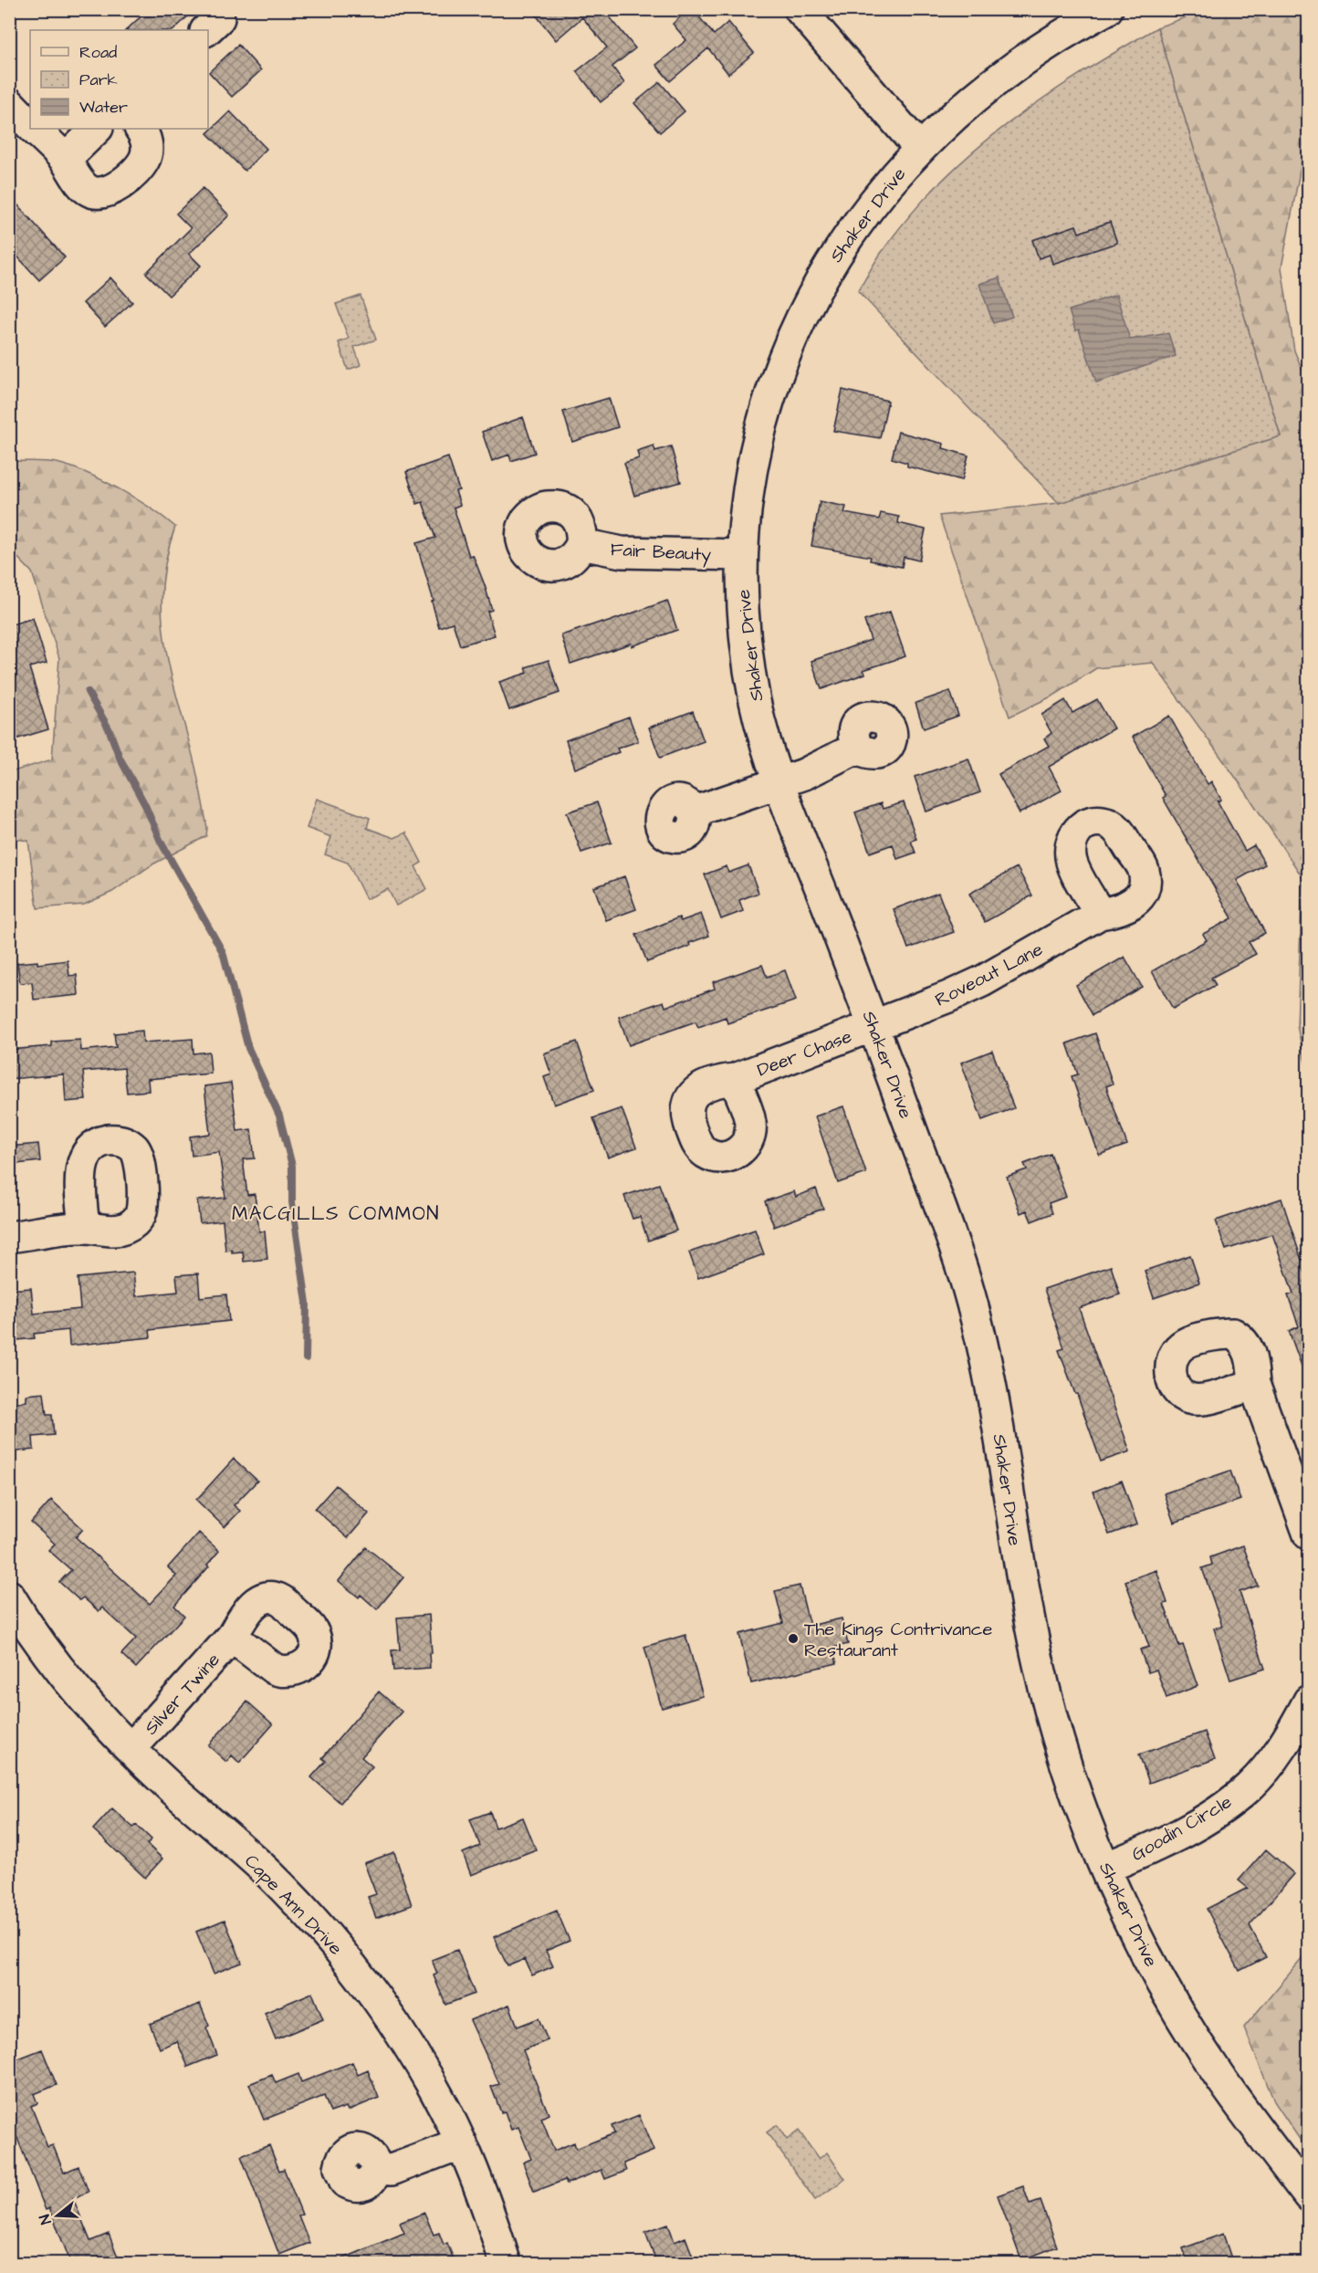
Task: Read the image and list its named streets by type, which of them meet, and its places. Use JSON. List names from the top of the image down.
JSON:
{
  "streets": {
    "street": [
      "Shaker Drive",
      "Fair Beauty",
      "Roveout Lane",
      "Deer Chase",
      "Silver Twine",
      "Goodin Circle",
      "Cape Ann Drive"
    ]
  },
  "crossings": [
    ["Shaker Drive", "Fair Beauty"],
    ["Shaker Drive", "Roveout Lane"],
    ["Shaker Drive", "Deer Chase"],
    ["Shaker Drive", "Goodin Circle"],
    ["Roveout Lane", "Deer Chase"],
    ["Silver Twine", "Cape Ann Drive"]
  ],
  "districts": ["MACGILLS COMMON"],
  "places": ["The Kings Contrivance Restaurant"],
  "legend": ["Road", "Park", "Water"],
  "north": "left"
}
